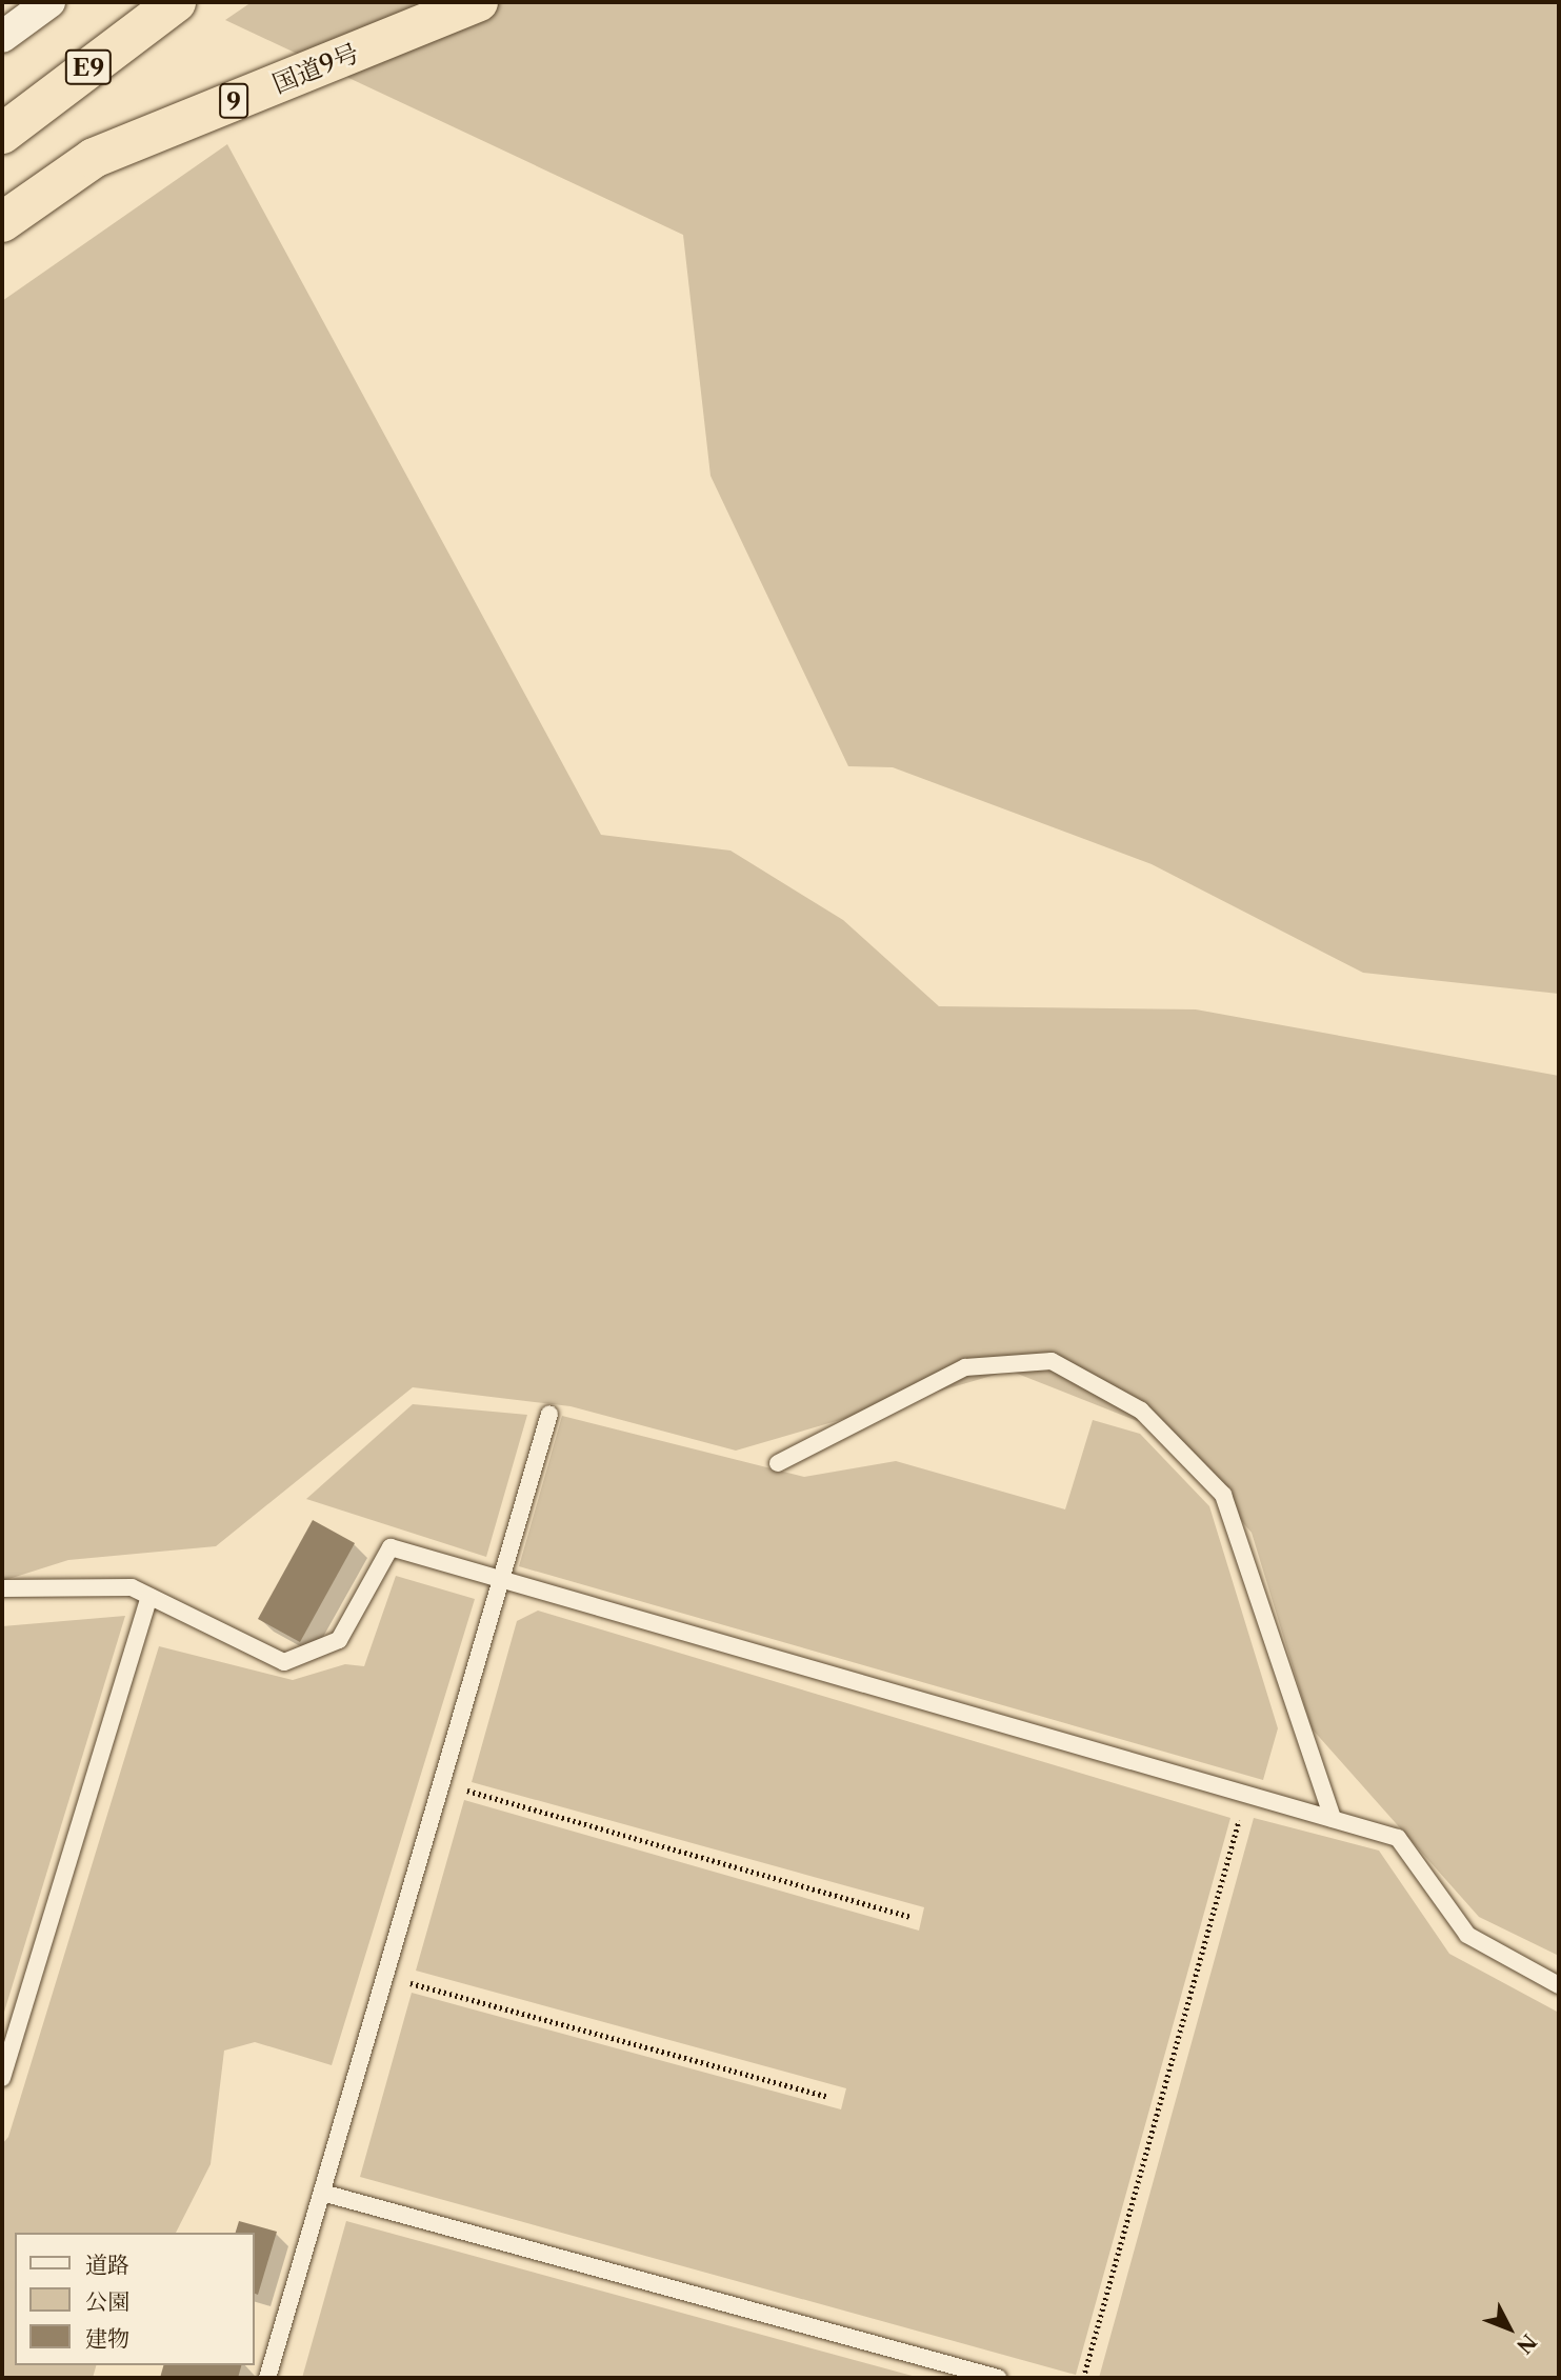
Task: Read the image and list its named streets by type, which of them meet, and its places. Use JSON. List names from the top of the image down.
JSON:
{
  "streets": {
    "highway": ["E9", "国道9号", "9"]
  },
  "legend": ["道路", "公園", "建物"],
  "north": "bottom right"
}
